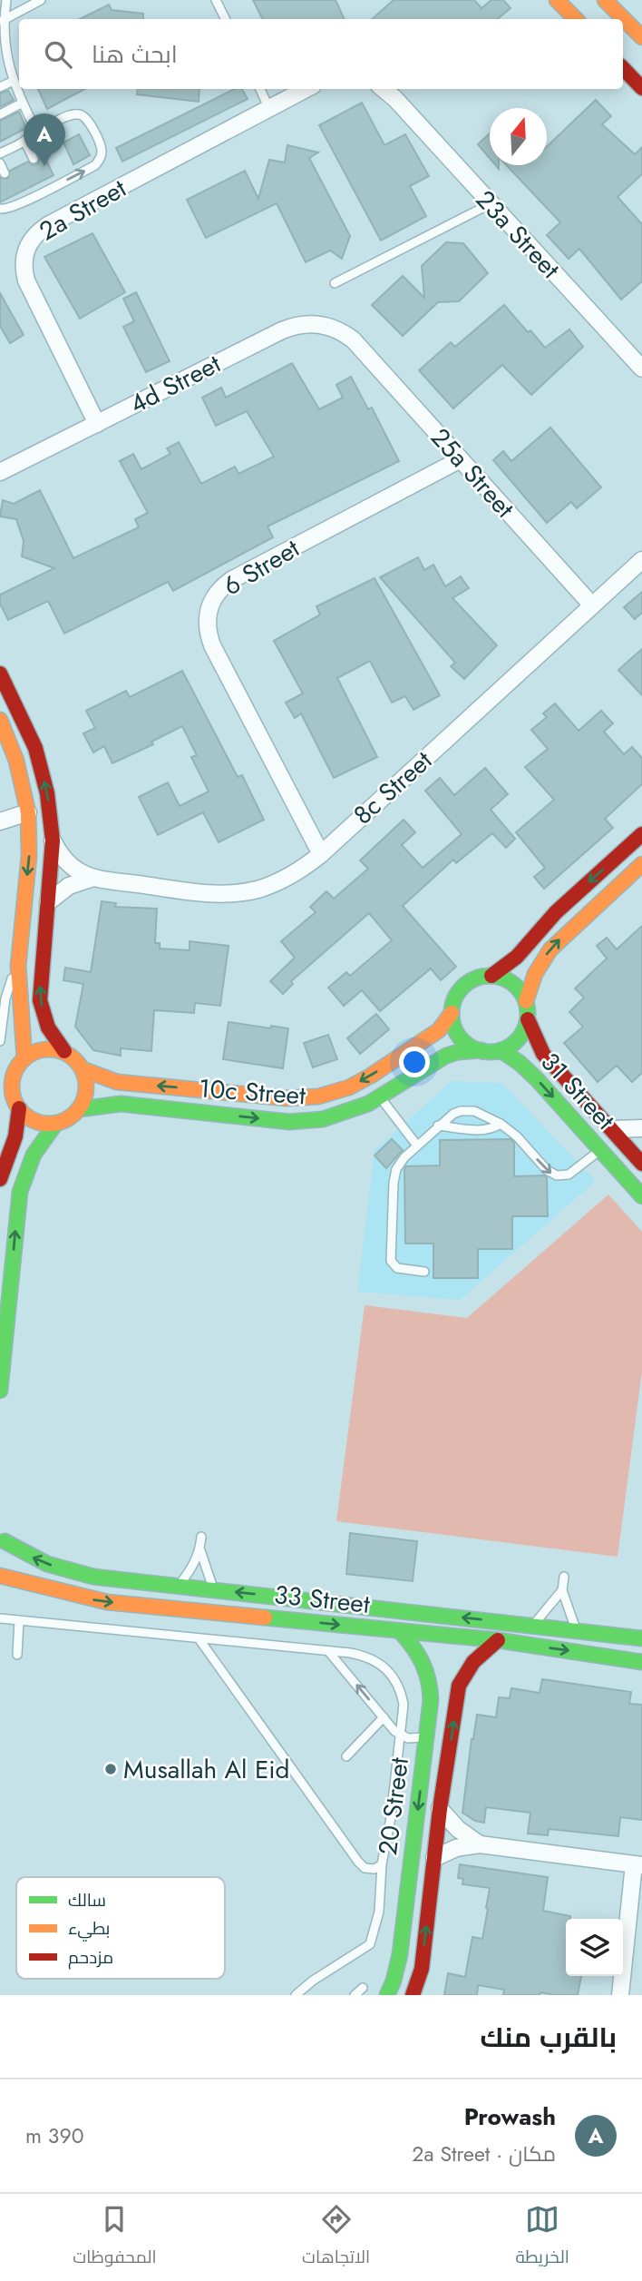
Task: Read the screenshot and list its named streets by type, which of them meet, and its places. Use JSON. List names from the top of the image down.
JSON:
{
  "streets": {
    "street": [
      "2a Street",
      "23a Street",
      "4d Street",
      "25a Street",
      "6 Street",
      "8c Street",
      "31 Street",
      "10c Street",
      "33 Street",
      "20 Street"
    ]
  },
  "crossings": [
    ["2a Street", "4d Street"],
    ["4d Street", "25a Street"],
    ["25a Street", "6 Street"],
    ["25a Street", "8c Street"],
    ["6 Street", "8c Street"],
    ["31 Street", "10c Street"],
    ["33 Street", "20 Street"]
  ],
  "places": ["Musallah Al Eid"],
  "legend": ["سالك", "بطيء", "مزدحم"],
  "north": "top",
  "page": {
    "search": "ابحث هنا",
    "pins": "A",
    "heading": "بالقرب منك",
    "list": [
      {
        "mark": "A",
        "name": "Prowash",
        "note": "مكان · 2a Street",
        "value": "390 m"
      }
    ],
    "nav": ["الخريطة", "الاتجاهات", "المحفوظات"]
  }
}
